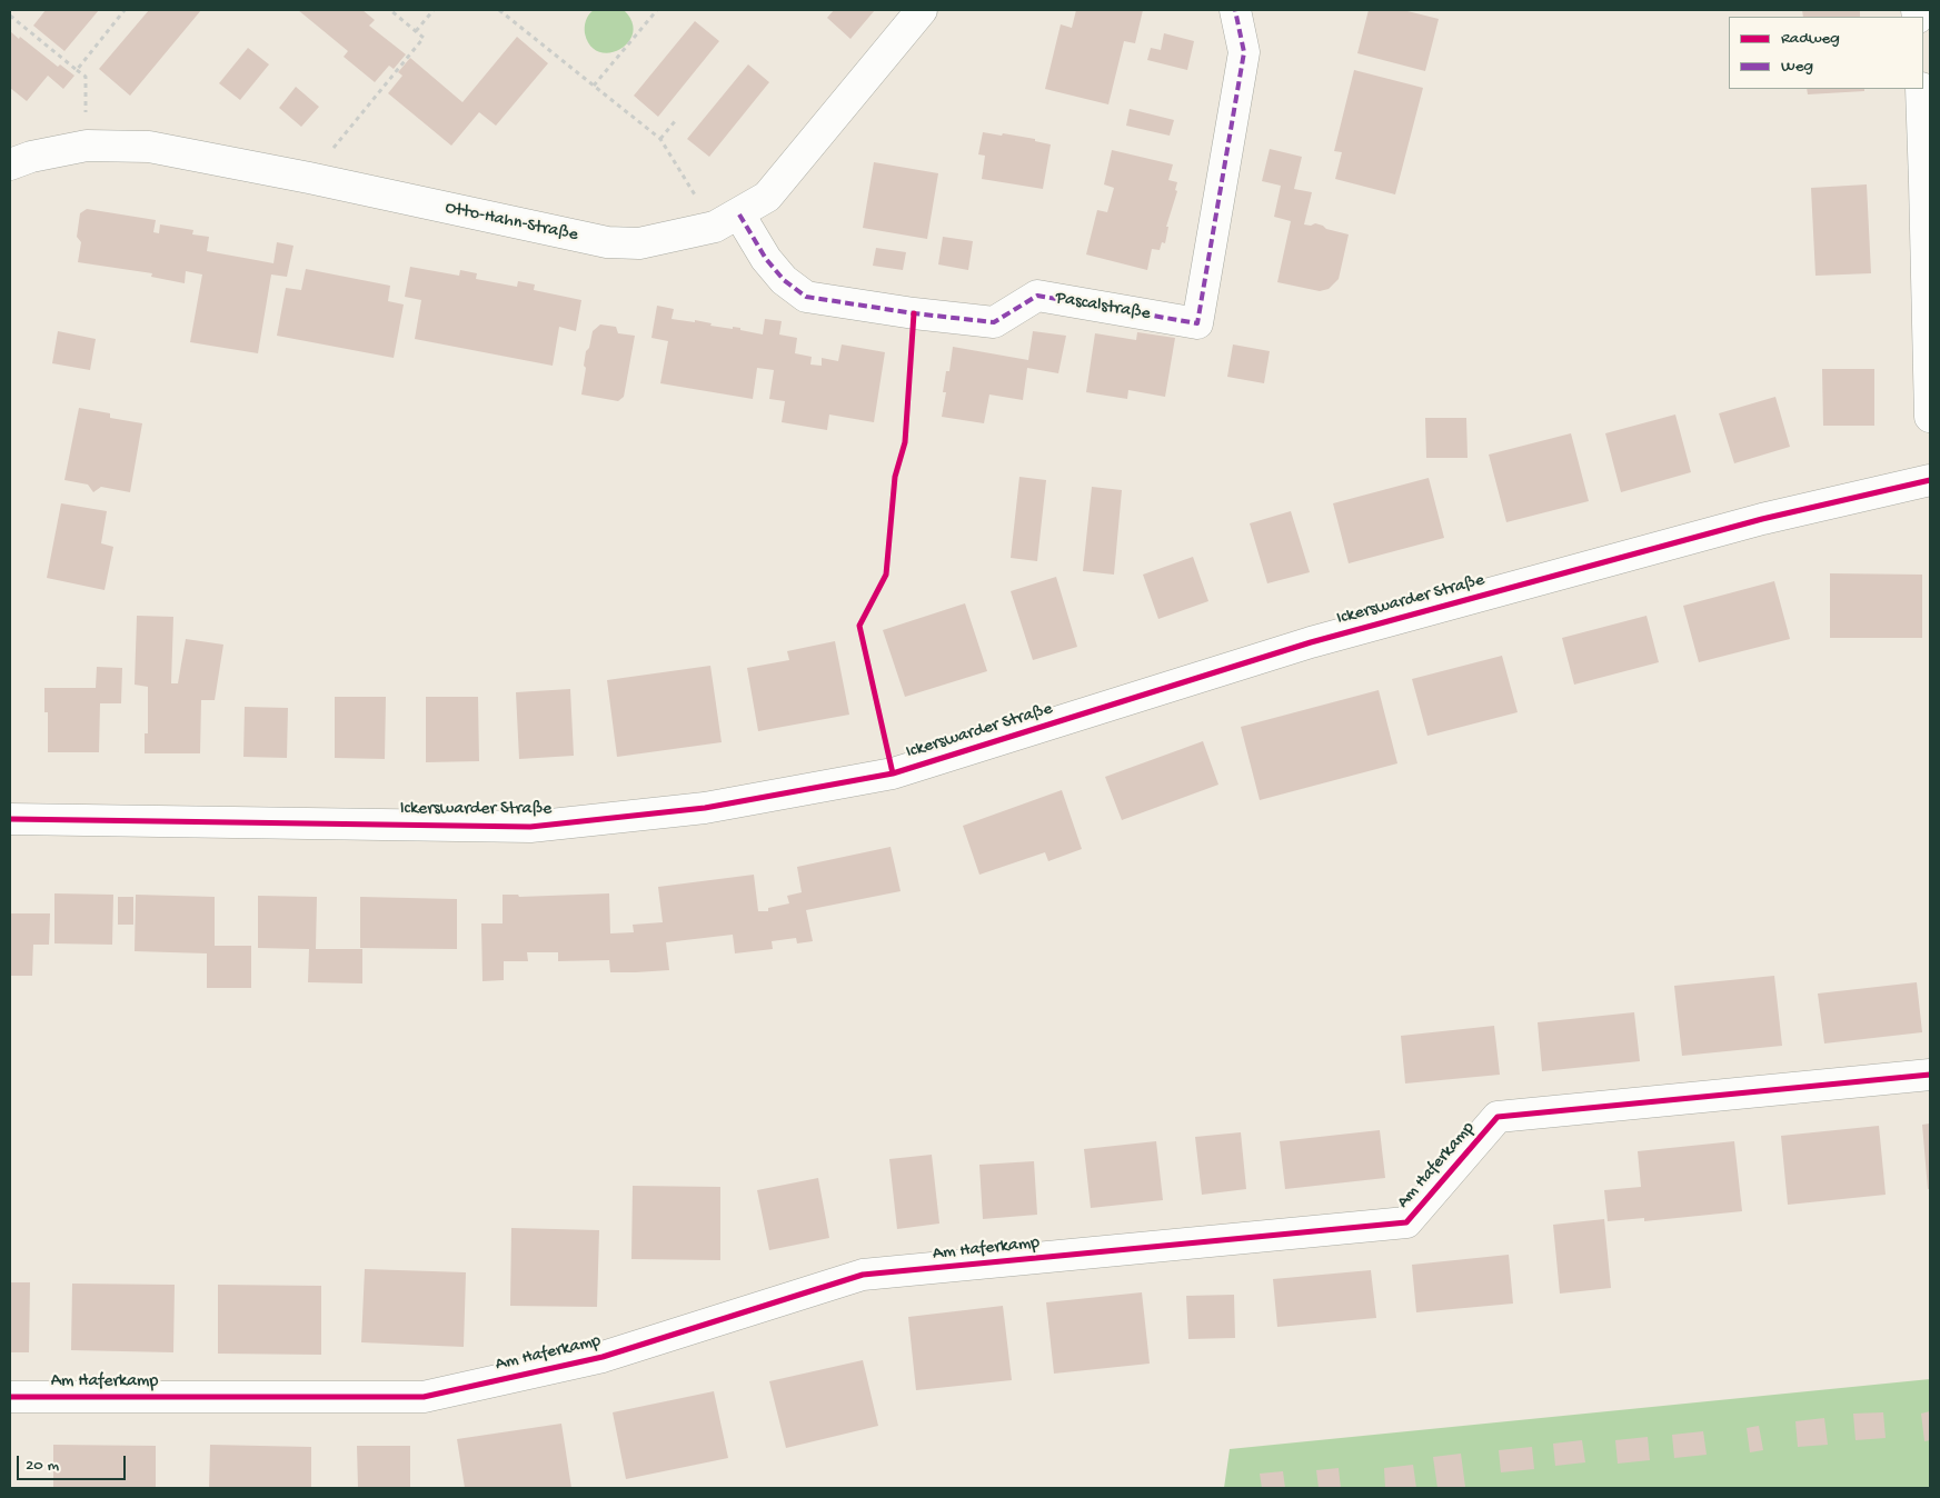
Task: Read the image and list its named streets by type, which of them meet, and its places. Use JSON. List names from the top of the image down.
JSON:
{
  "streets": {
    "street": [
      "Otto-Hahn-Straße",
      "Pascalstraße",
      "Ickerswarder Straße",
      "Am Haferkamp"
    ]
  },
  "crossings": [
    ["Otto-Hahn-Straße", "Pascalstraße"]
  ],
  "legend": ["Radweg", "Weg"],
  "scale_bar": "20 m"
}
